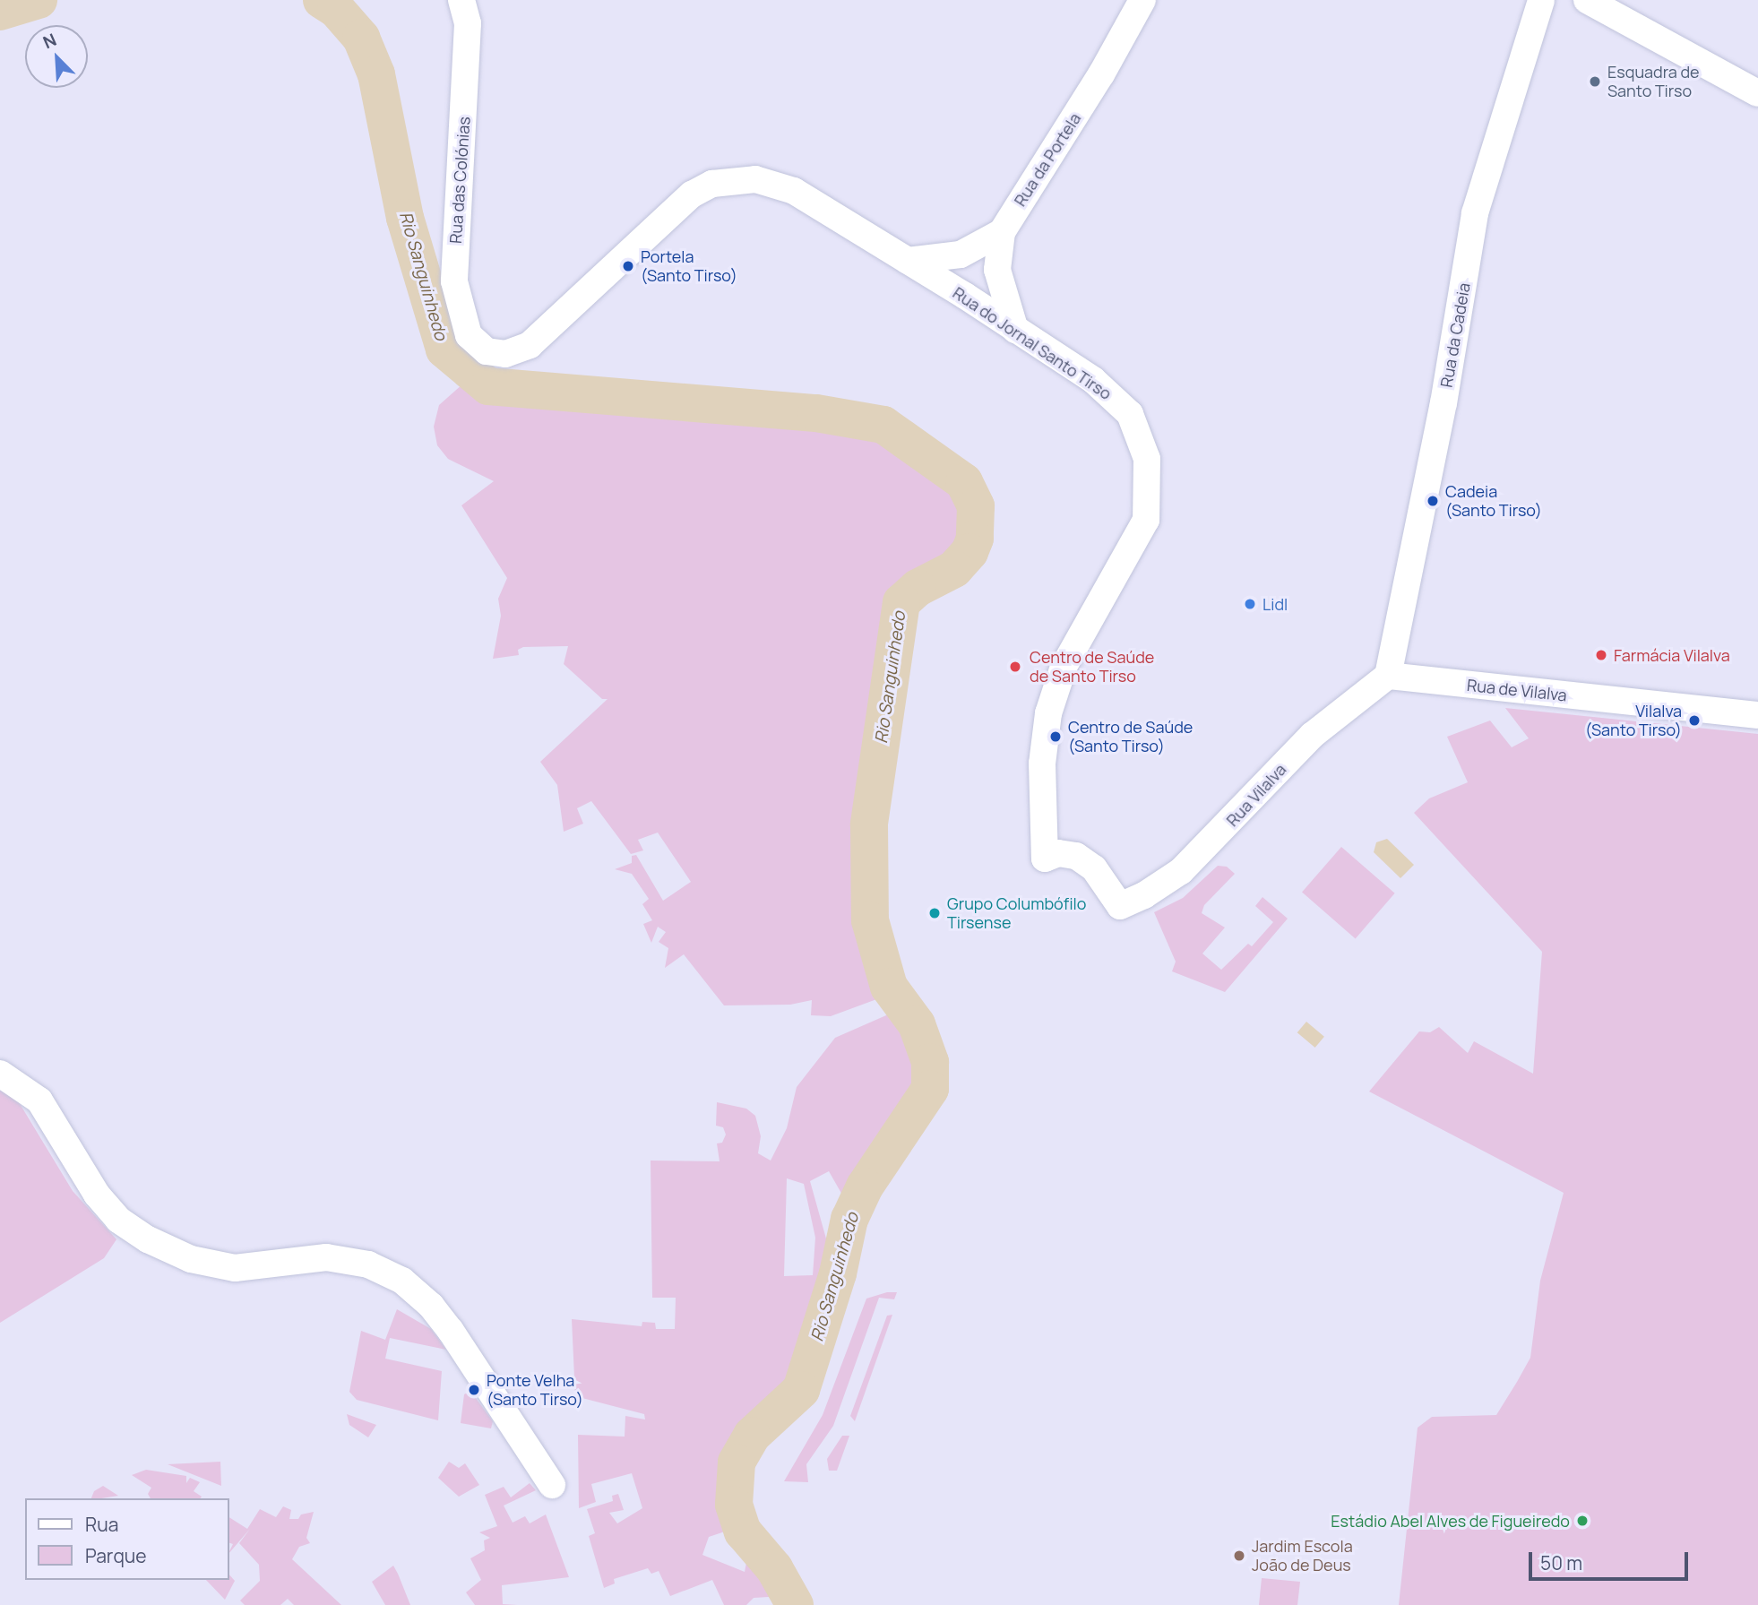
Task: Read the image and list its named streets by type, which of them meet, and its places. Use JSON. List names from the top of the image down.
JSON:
{
  "streets": {
    "street": [
      "Rua da Portela",
      "Rua das Colónias",
      "Rua da Cadeia",
      "Rua do Jornal Santo Tirso",
      "Rua de Vilalva",
      "Rua Vilalva"
    ]
  },
  "crossings": [
    ["Rua da Portela", "Rua do Jornal Santo Tirso"],
    ["Rua das Colónias", "Rua do Jornal Santo Tirso"],
    ["Rua da Cadeia", "Rua de Vilalva"],
    ["Rua da Cadeia", "Rua Vilalva"],
    ["Rua do Jornal Santo Tirso", "Rua Vilalva"],
    ["Rua de Vilalva", "Rua Vilalva"]
  ],
  "water": ["Rio Sanguinhedo"],
  "places": [
    "Esquadra de Santo Tirso",
    "Portela (Santo Tirso)",
    "Cadeia (Santo Tirso)",
    "Lidl",
    "Farmácia Vilalva",
    "Centro de Saúde de Santo Tirso",
    "Vilalva (Santo Tirso)",
    "Centro de Saúde (Santo Tirso)",
    "Grupo Columbófilo Tirsense",
    "Ponte Velha (Santo Tirso)",
    "Estádio Abel Alves de Figueiredo",
    "Jardim Escola João de Deus"
  ],
  "legend": ["Rua", "Parque"],
  "scale_bar": "50 m",
  "north": "top left"
}
